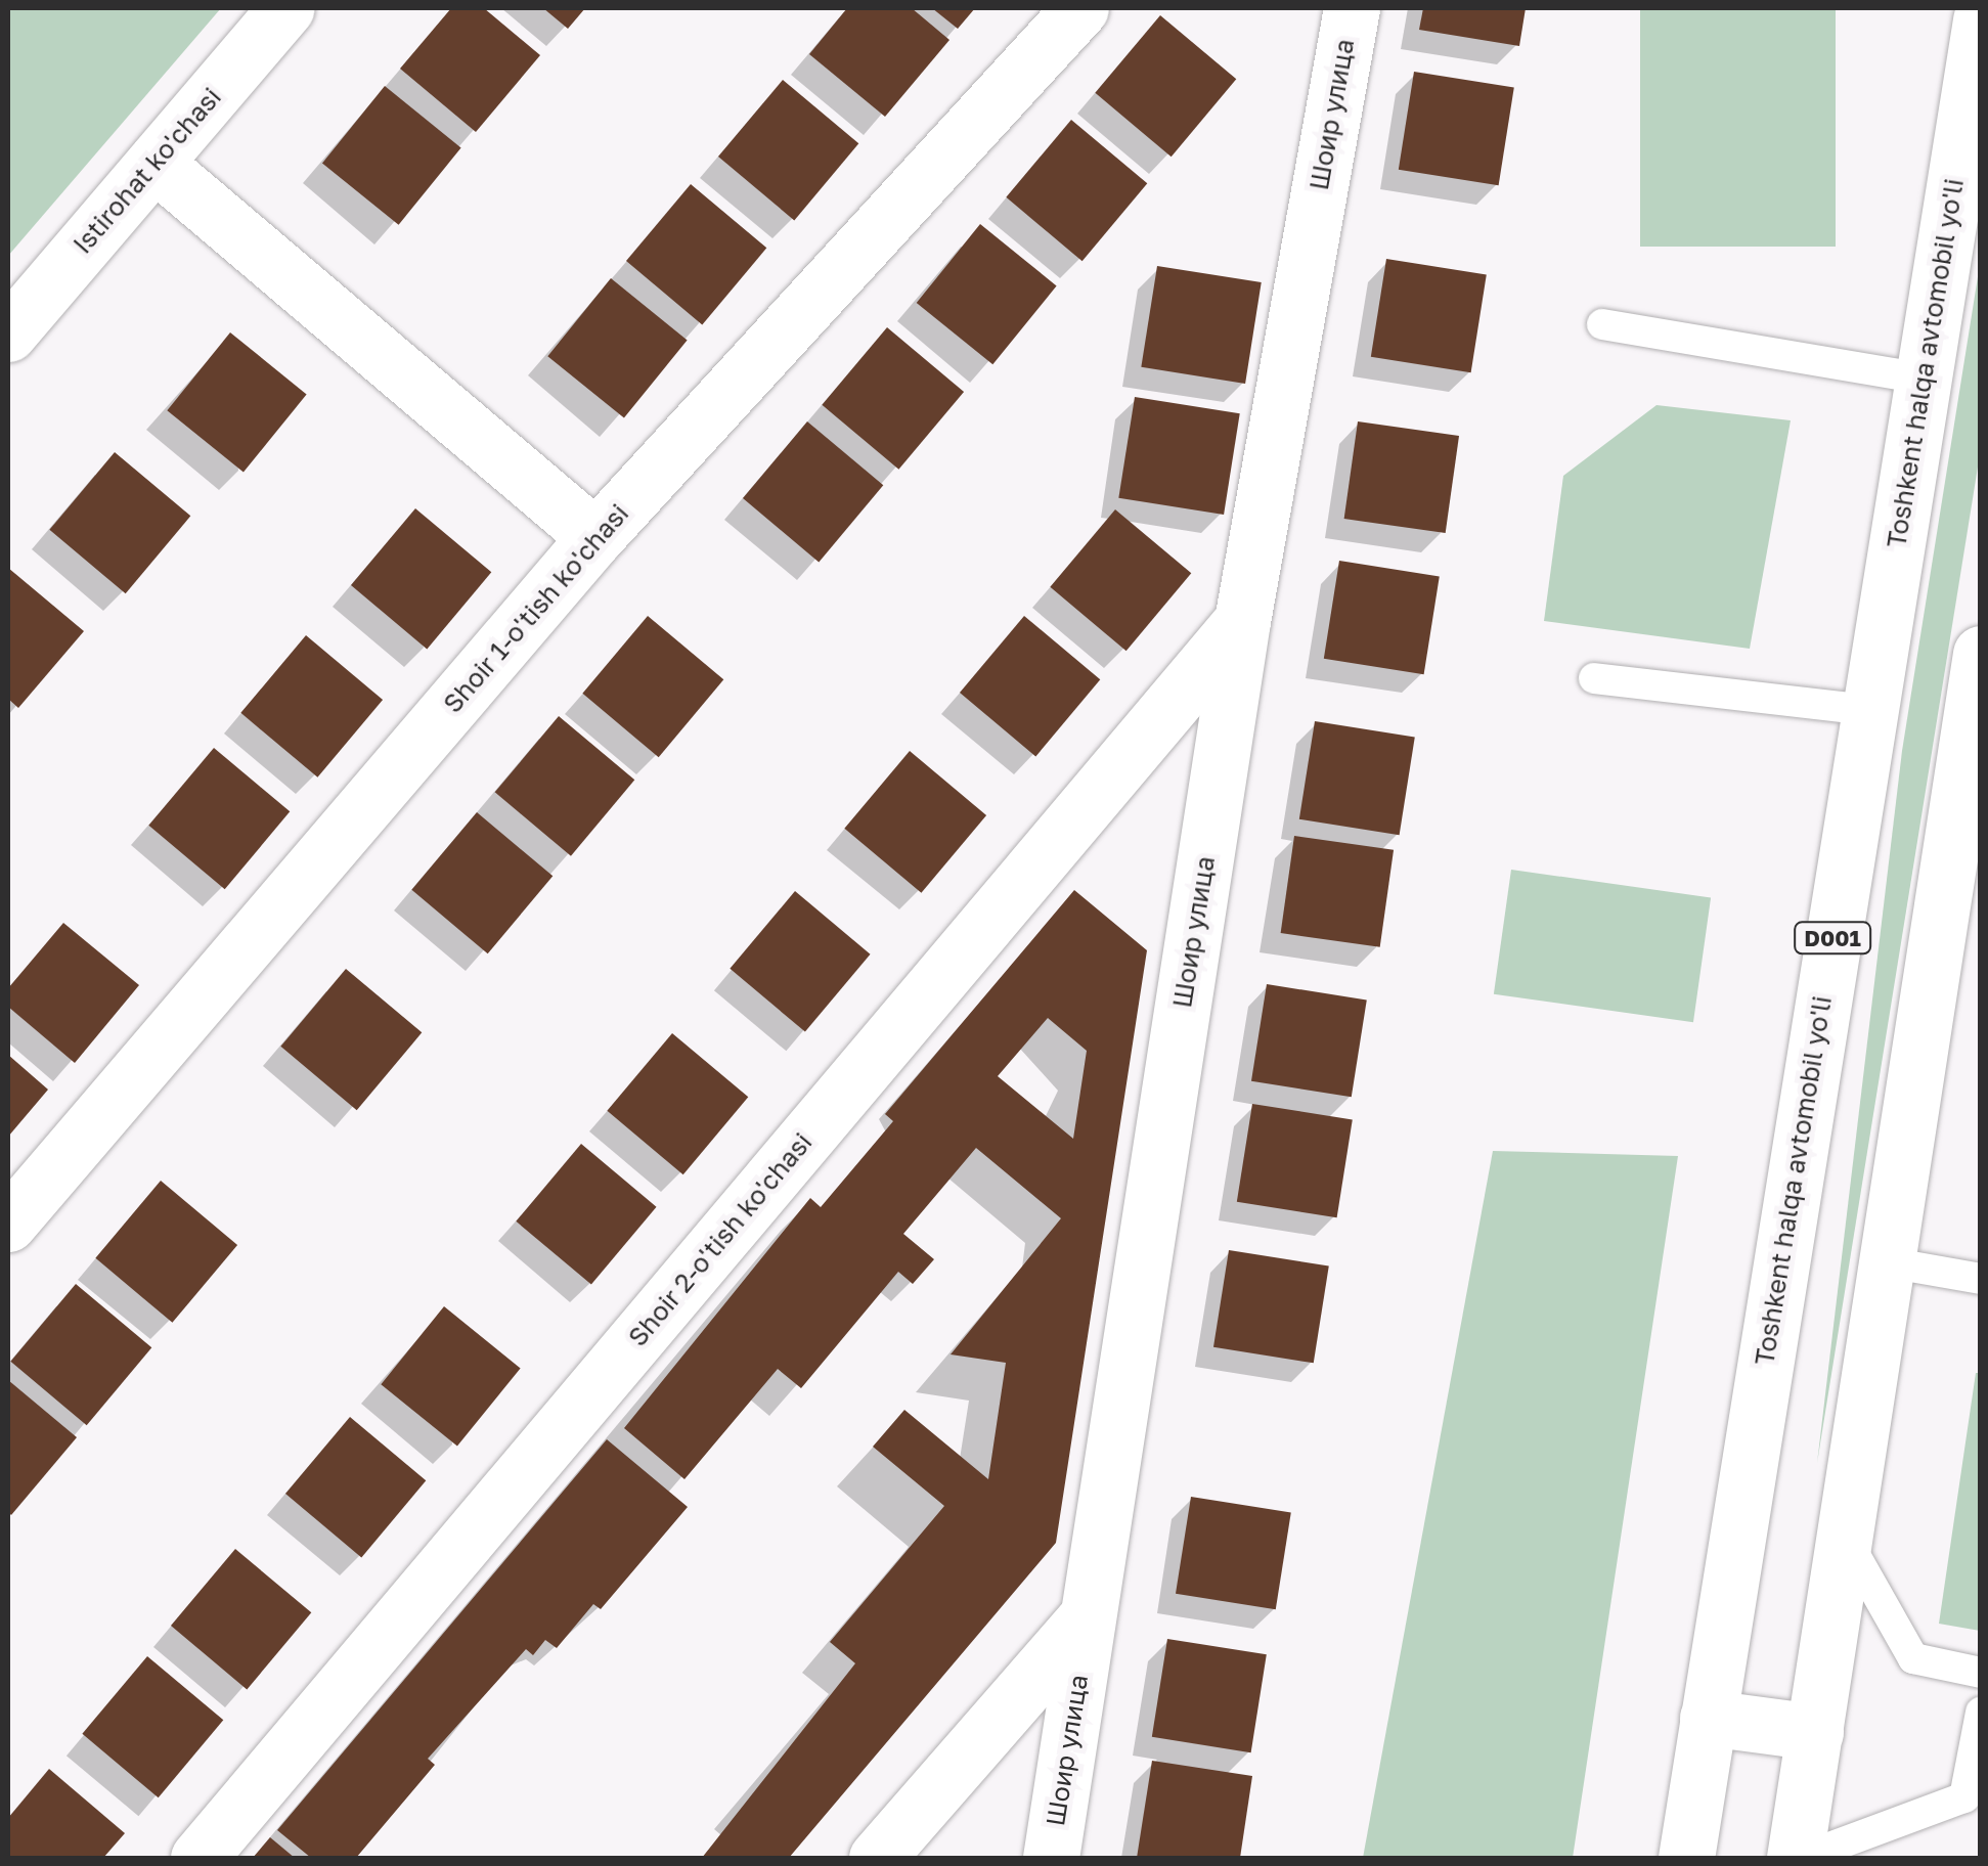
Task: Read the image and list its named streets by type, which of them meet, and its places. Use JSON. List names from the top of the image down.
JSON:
{
  "streets": {
    "main road": [
      "Шоир улица",
      "Istirohat ko'chasi",
      "Toshkent halqa avtomobil yo'li",
      "Shoir 1-o'tish ko'chasi",
      "D001",
      "Shoir 2-o'tish ko'chasi"
    ]
  },
  "crossings": [
    ["Шоир улица", "Shoir 2-o'tish ko'chasi"]
  ]
}
